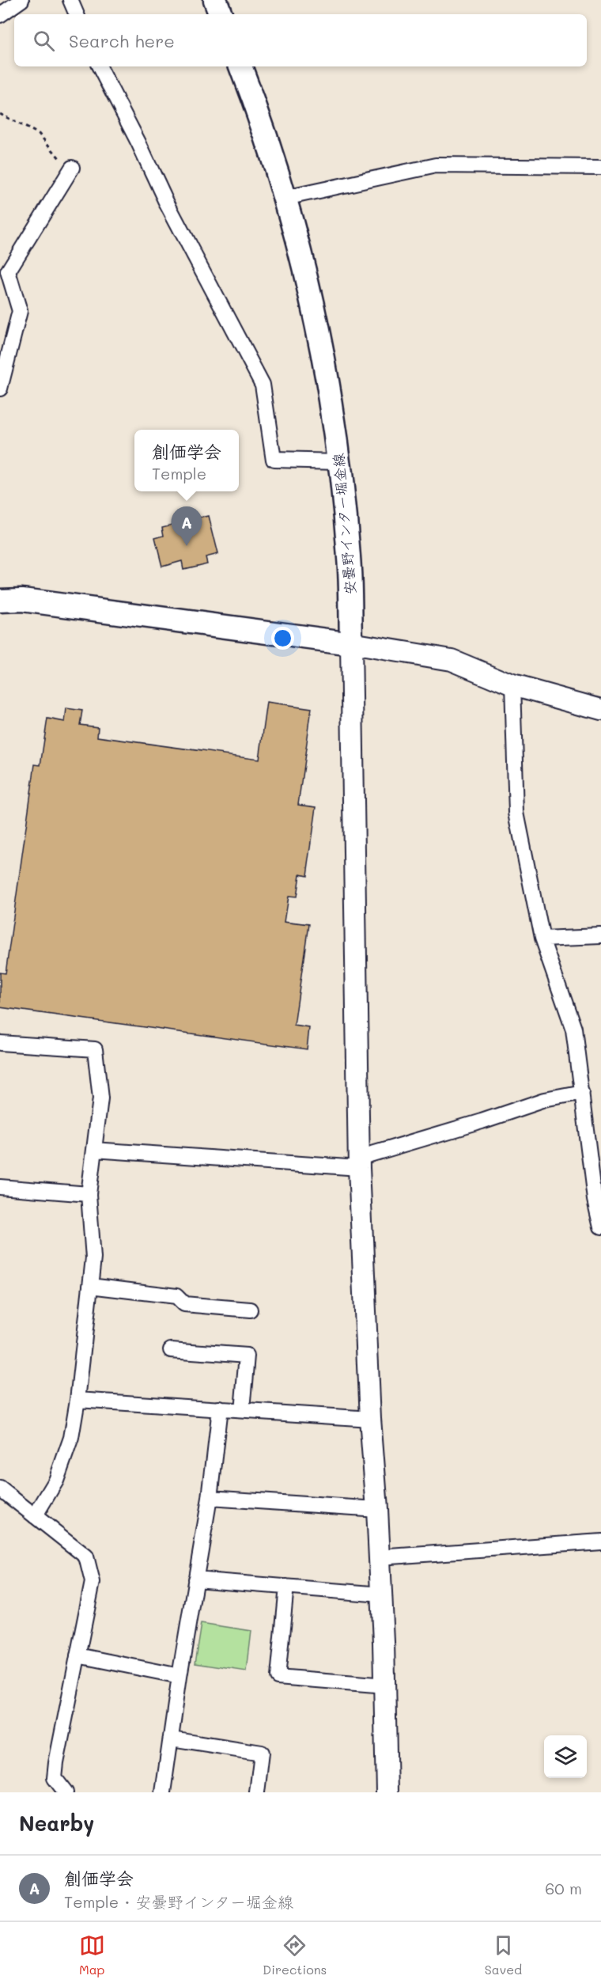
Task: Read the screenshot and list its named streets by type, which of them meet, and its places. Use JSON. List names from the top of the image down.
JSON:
{
  "streets": {
    "main road": ["安曇野インター堀金線"]
  },
  "page": {
    "search": "Search here",
    "popup": ["創価学会", "Temple"],
    "pins": "A",
    "heading": "Nearby",
    "list": [
      {
        "mark": "A",
        "name": "創価学会",
        "note": "Temple · 安曇野インター堀金線",
        "value": "60 m"
      }
    ],
    "nav": ["Map", "Directions", "Saved"]
  }
}
